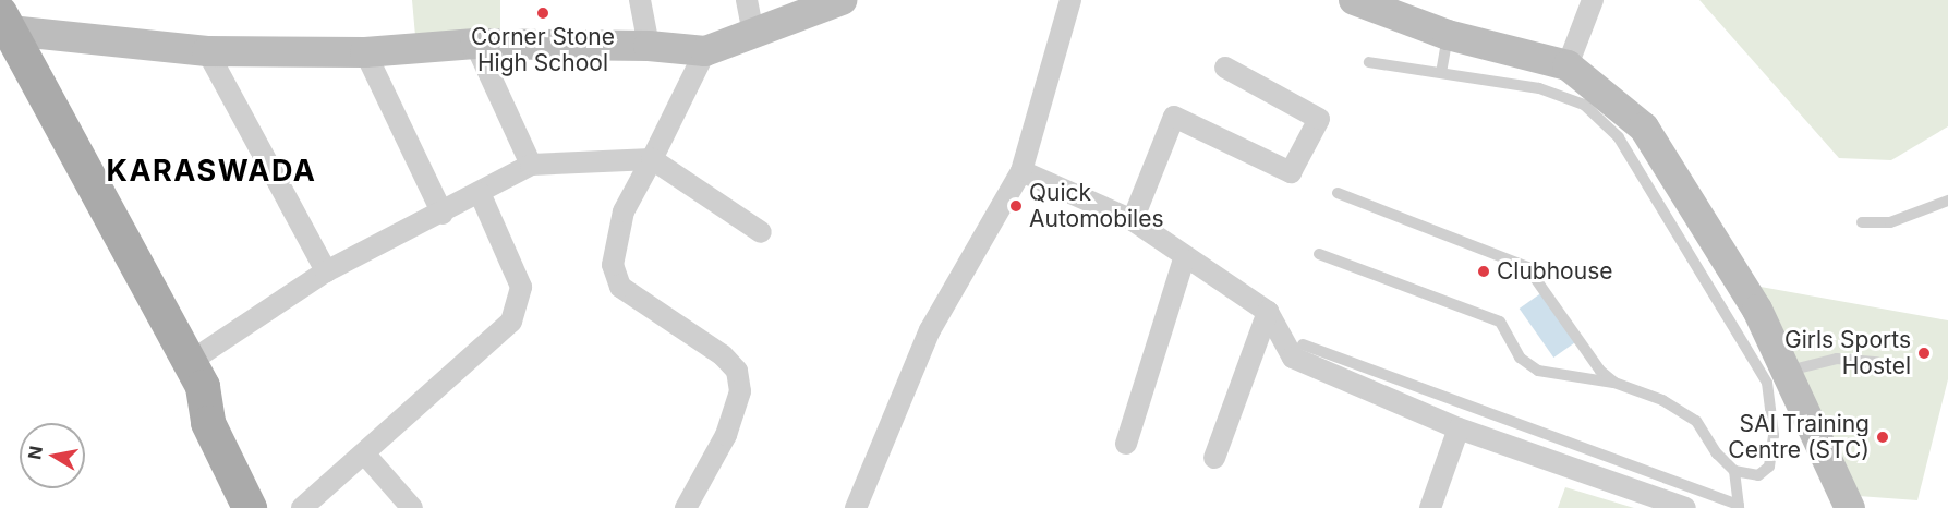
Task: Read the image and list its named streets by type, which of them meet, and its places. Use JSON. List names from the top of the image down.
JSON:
{
  "districts": ["KARASWADA"],
  "places": [
    "Corner Stone High School",
    "Quick Automobiles",
    "Clubhouse",
    "Girls Sports Hostel",
    "SAI Training Centre (STC)"
  ],
  "north": "left"
}
